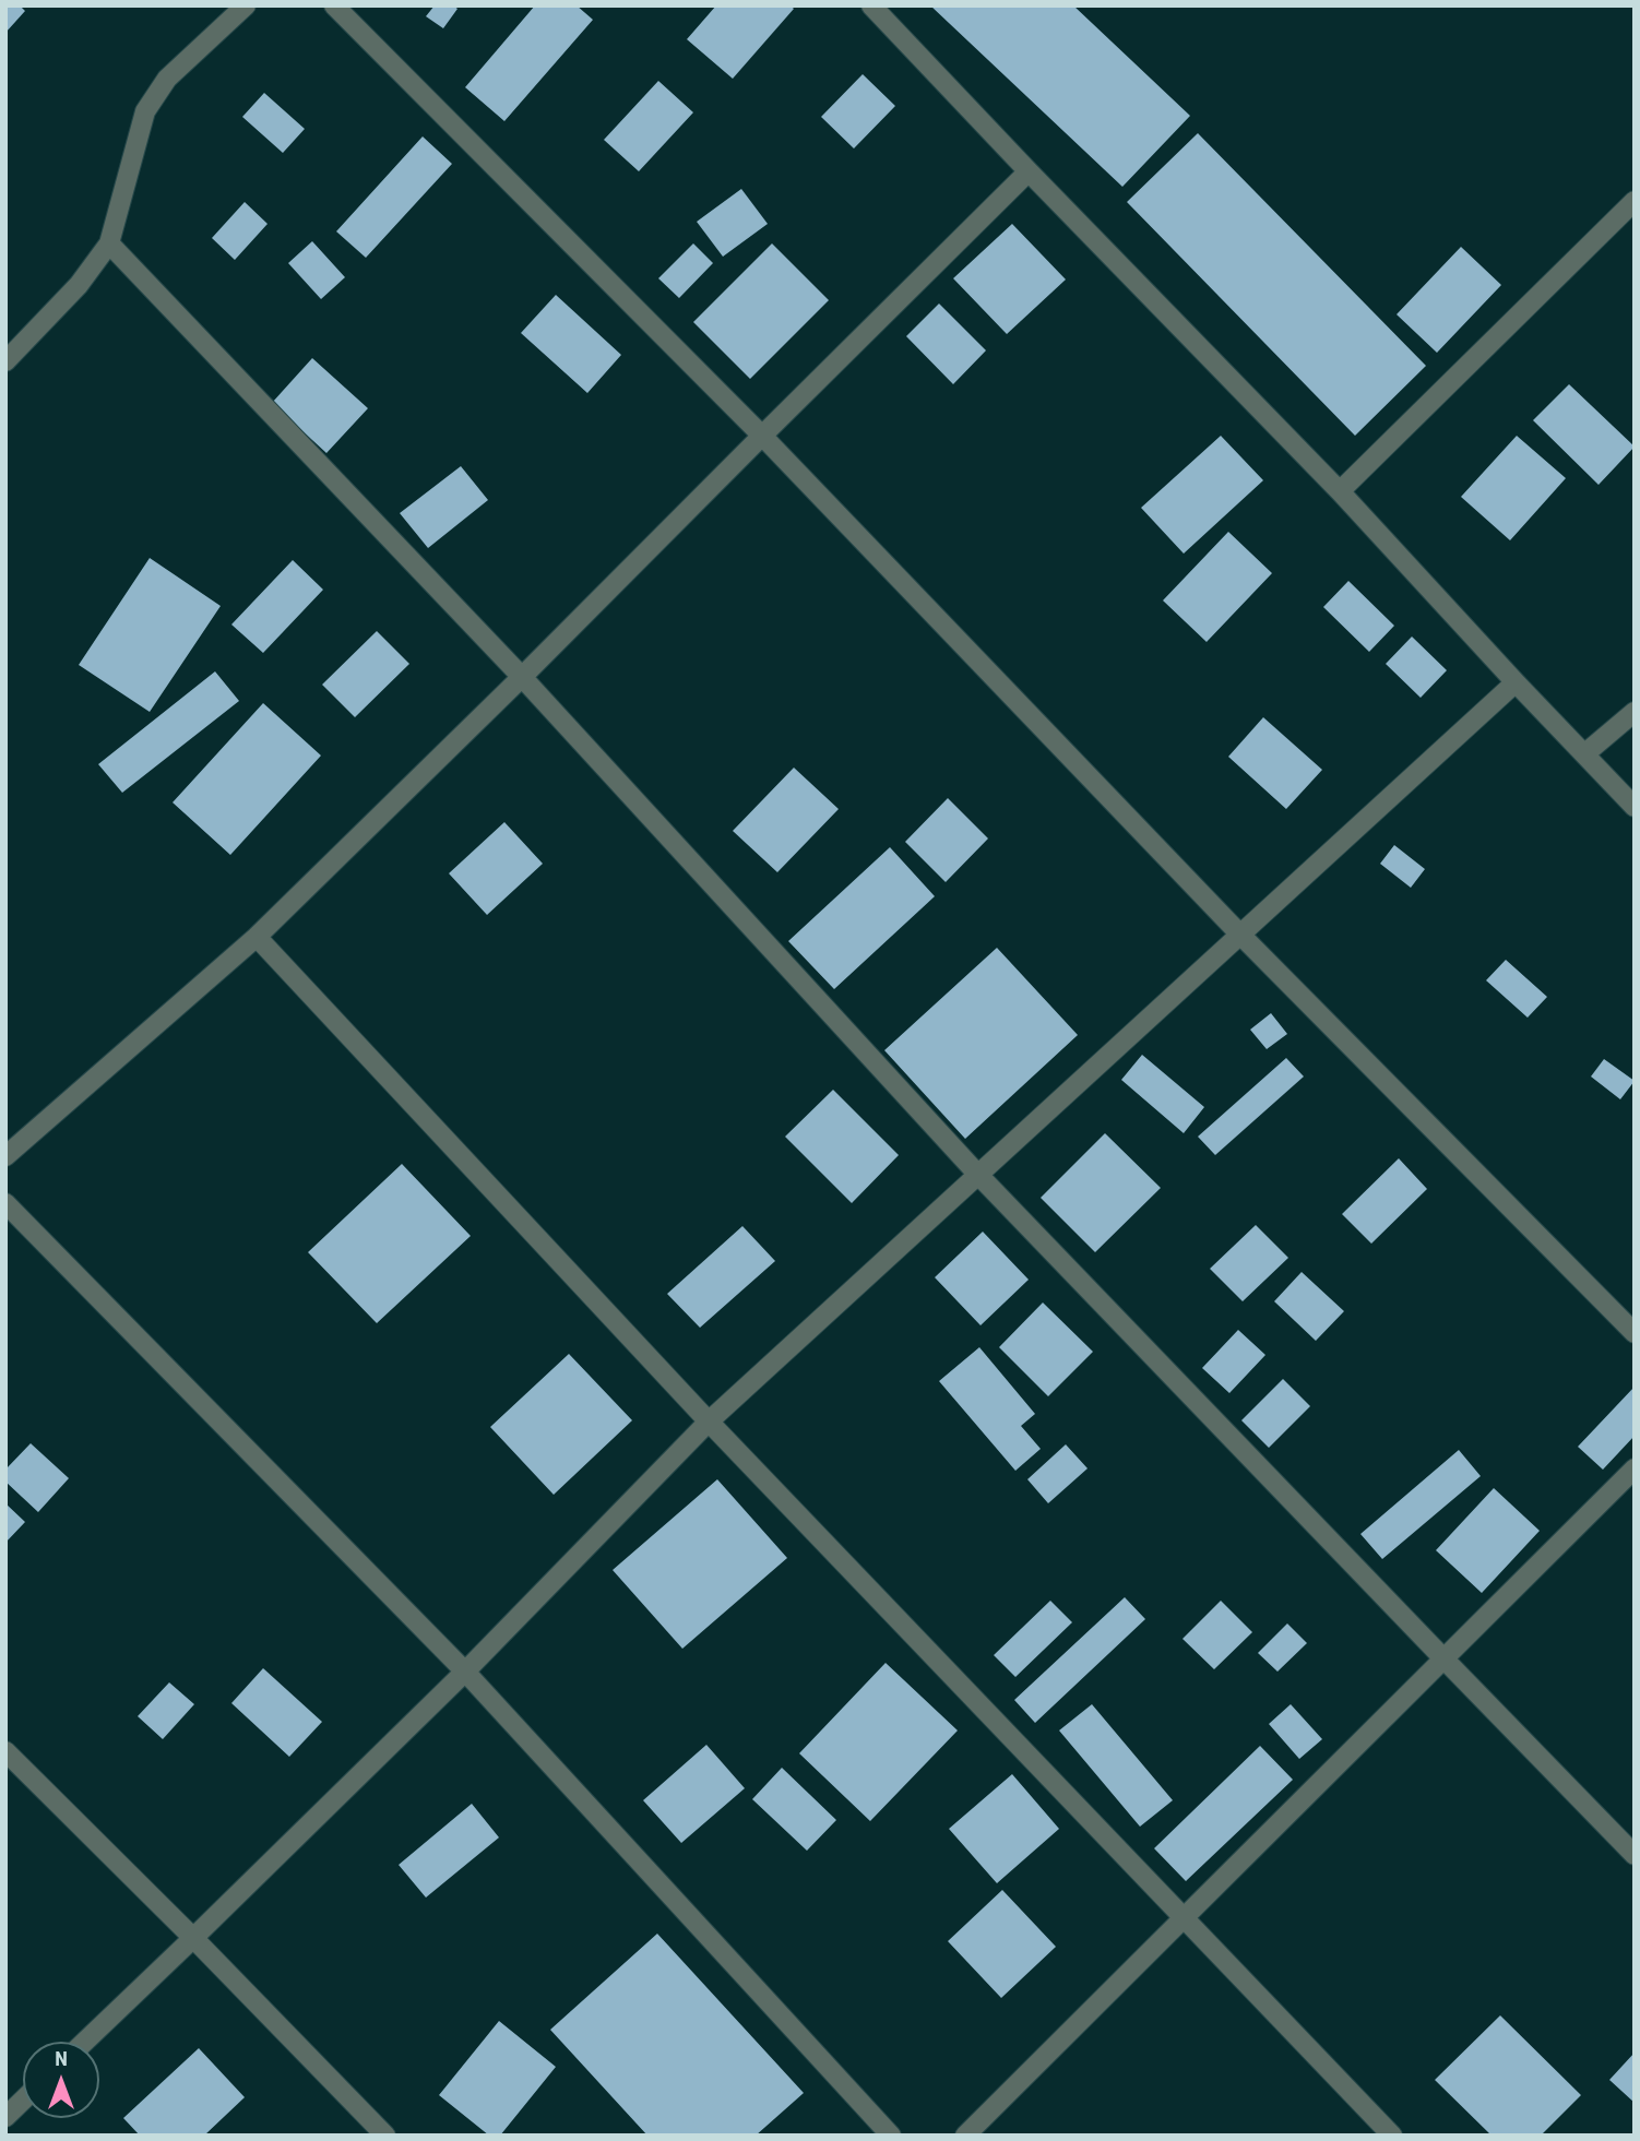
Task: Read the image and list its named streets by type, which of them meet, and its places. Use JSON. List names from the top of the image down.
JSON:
{
  "north": "top"
}
